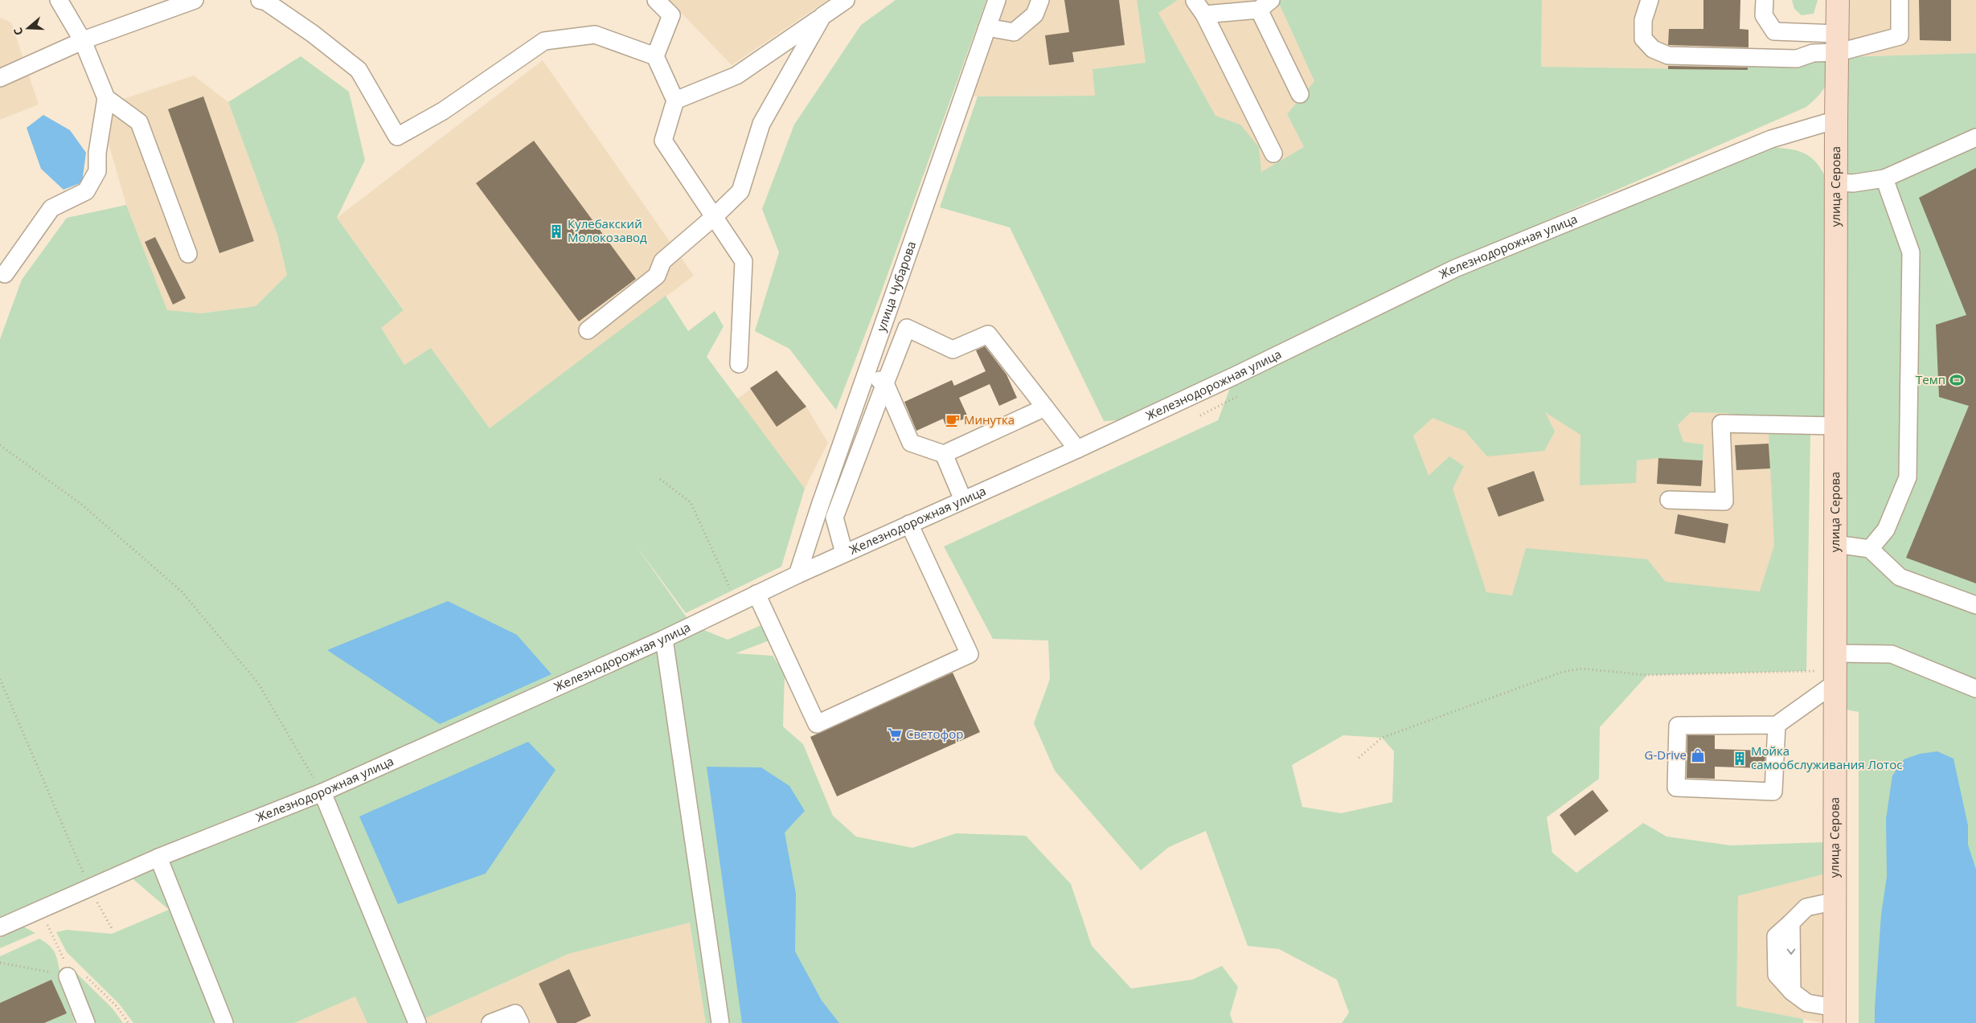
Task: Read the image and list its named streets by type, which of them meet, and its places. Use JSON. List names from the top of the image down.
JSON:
{
  "streets": {
    "main road": ["улица Серова"],
    "street": ["Железнодорожная улица", "улица Чубарова"]
  },
  "crossings": [
    ["улица Серова", "Железнодорожная улица"],
    ["Железнодорожная улица", "улица Чубарова"]
  ],
  "places": {
    "building": ["Кулебакский Молокозавод", "Мойка самообслуживания Лотос"],
    "sports": ["Темп"],
    "cafe": ["Минутка"],
    "supermarket": ["Светофор"],
    "shop": ["G-Drive"]
  },
  "north": "left"
}
